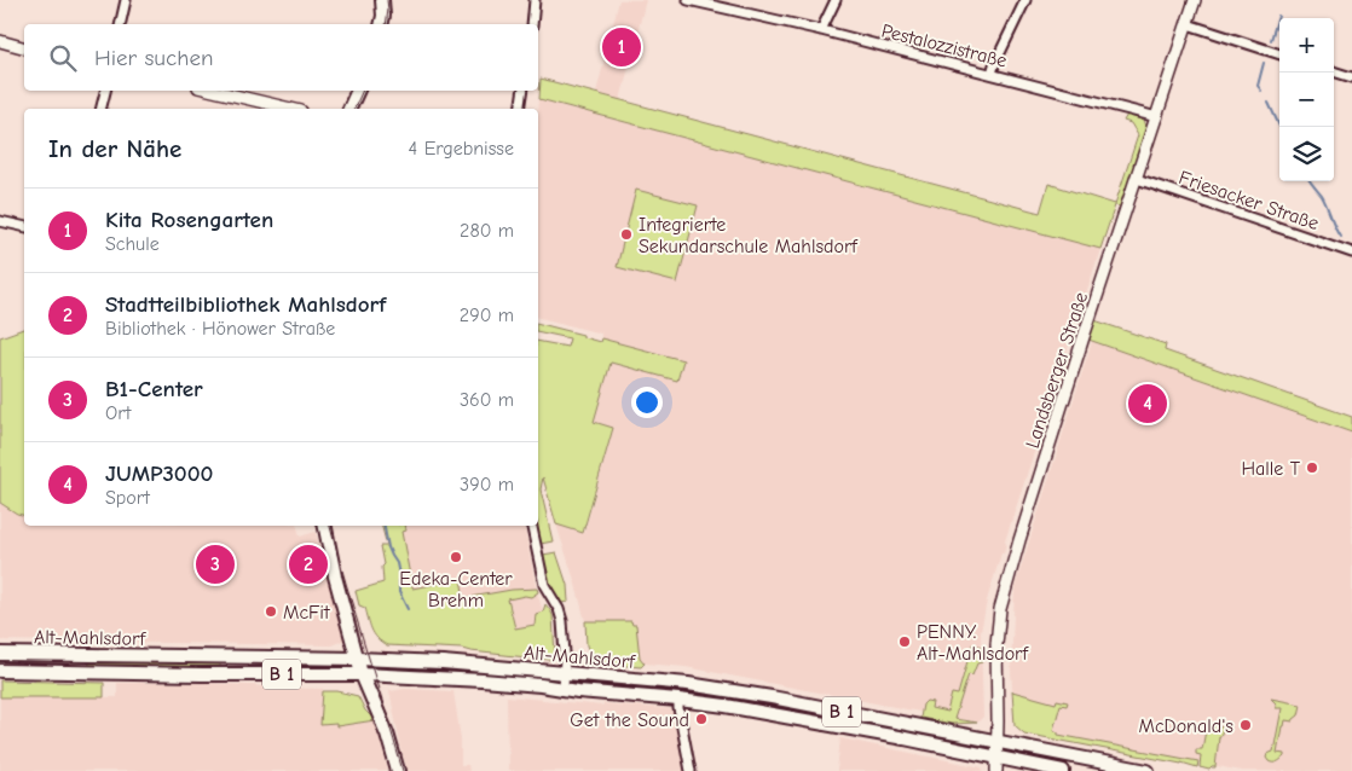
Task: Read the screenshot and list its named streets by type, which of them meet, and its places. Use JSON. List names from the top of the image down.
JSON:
{
  "streets": {
    "main road": ["Alt-Mahlsdorf", "B 1"],
    "street": ["Pestalozzistraße", "Friesacker Straße", "Landsberger Straße"]
  },
  "crossings": [
    ["Pestalozzistraße", "Landsberger Straße"],
    ["Friesacker Straße", "Landsberger Straße"],
    ["Landsberger Straße", "Alt-Mahlsdorf"]
  ],
  "places": [
    "Integrierte Sekundarschule Mahlsdorf",
    "Halle T",
    "Edeka-Center Brehm",
    "McFit",
    "PENNY. Alt-Mahlsdorf",
    "Get the Sound",
    "McDonald's"
  ],
  "page": {
    "map_buttons": ["+", "−"],
    "search": "Hier suchen",
    "pins": [
      "1",
      "4",
      "2",
      "3"
    ],
    "heading": ["In der Nähe", "4 Ergebnisse"],
    "list": [
      {
        "mark": "1",
        "name": "Kita Rosengarten",
        "note": "Schule",
        "value": "280 m"
      },
      {
        "mark": "2",
        "name": "Stadtteilbibliothek Mahlsdorf",
        "note": "Bibliothek · Hönower Straße",
        "value": "290 m"
      },
      {
        "mark": "3",
        "name": "B1-Center",
        "note": "Ort",
        "value": "360 m"
      },
      {
        "mark": "4",
        "name": "JUMP3000",
        "note": "Sport",
        "value": "390 m"
      }
    ]
  }
}
